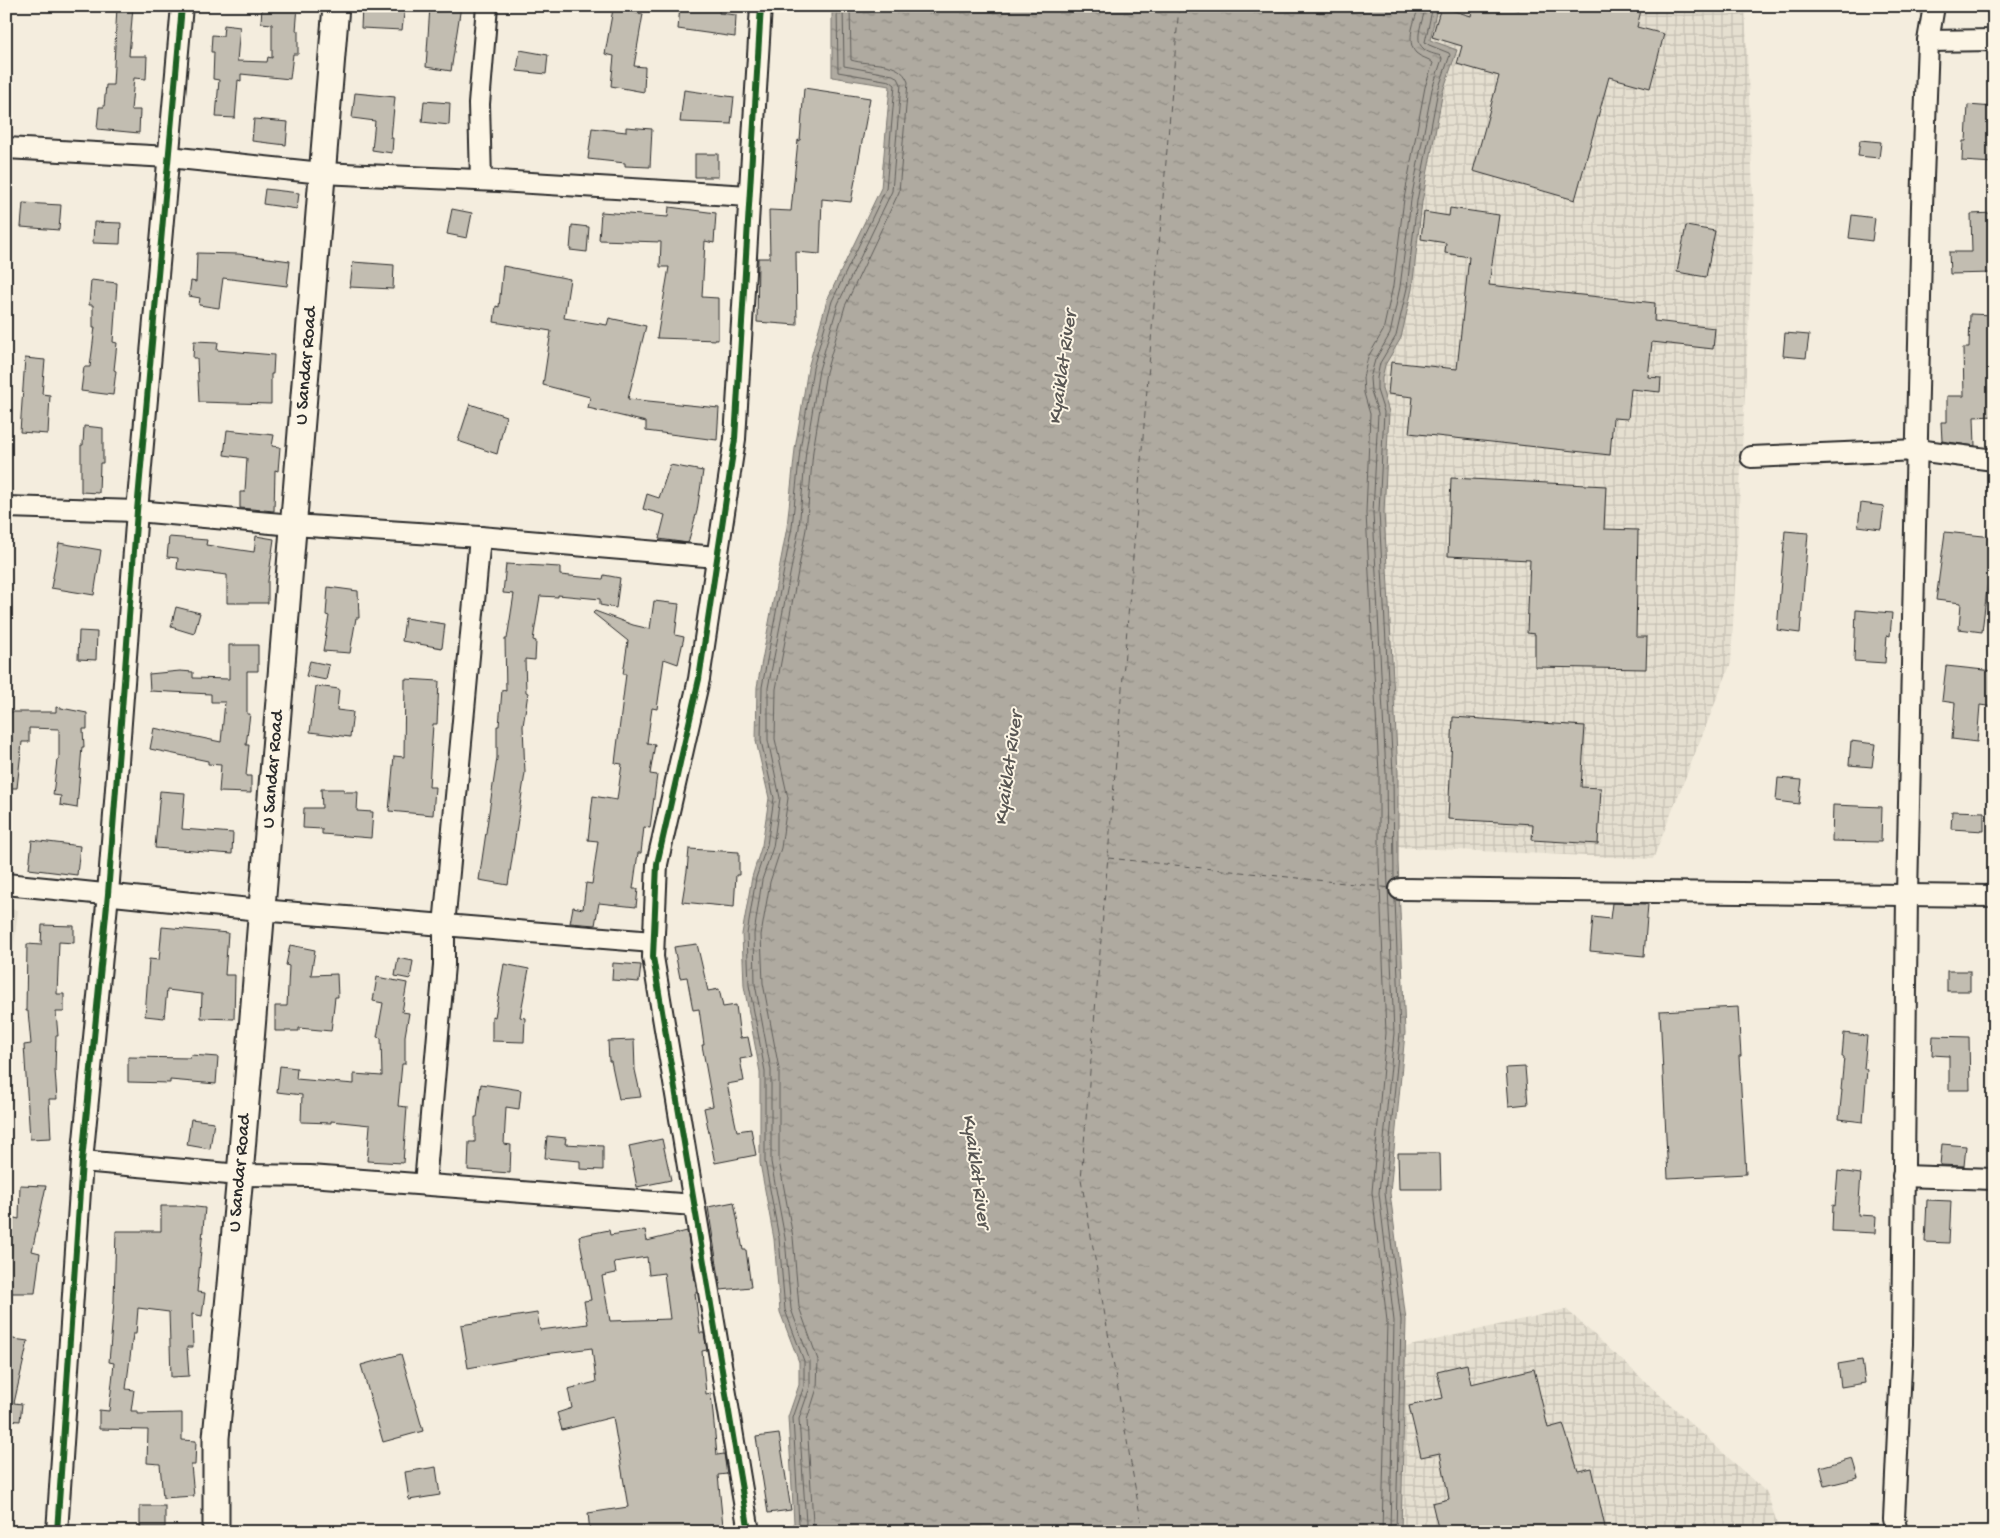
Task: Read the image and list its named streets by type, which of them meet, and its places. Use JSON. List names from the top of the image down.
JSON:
{
  "streets": {
    "main road": ["U Sandar Road"]
  },
  "water": ["Kyaiklat River"]
}
